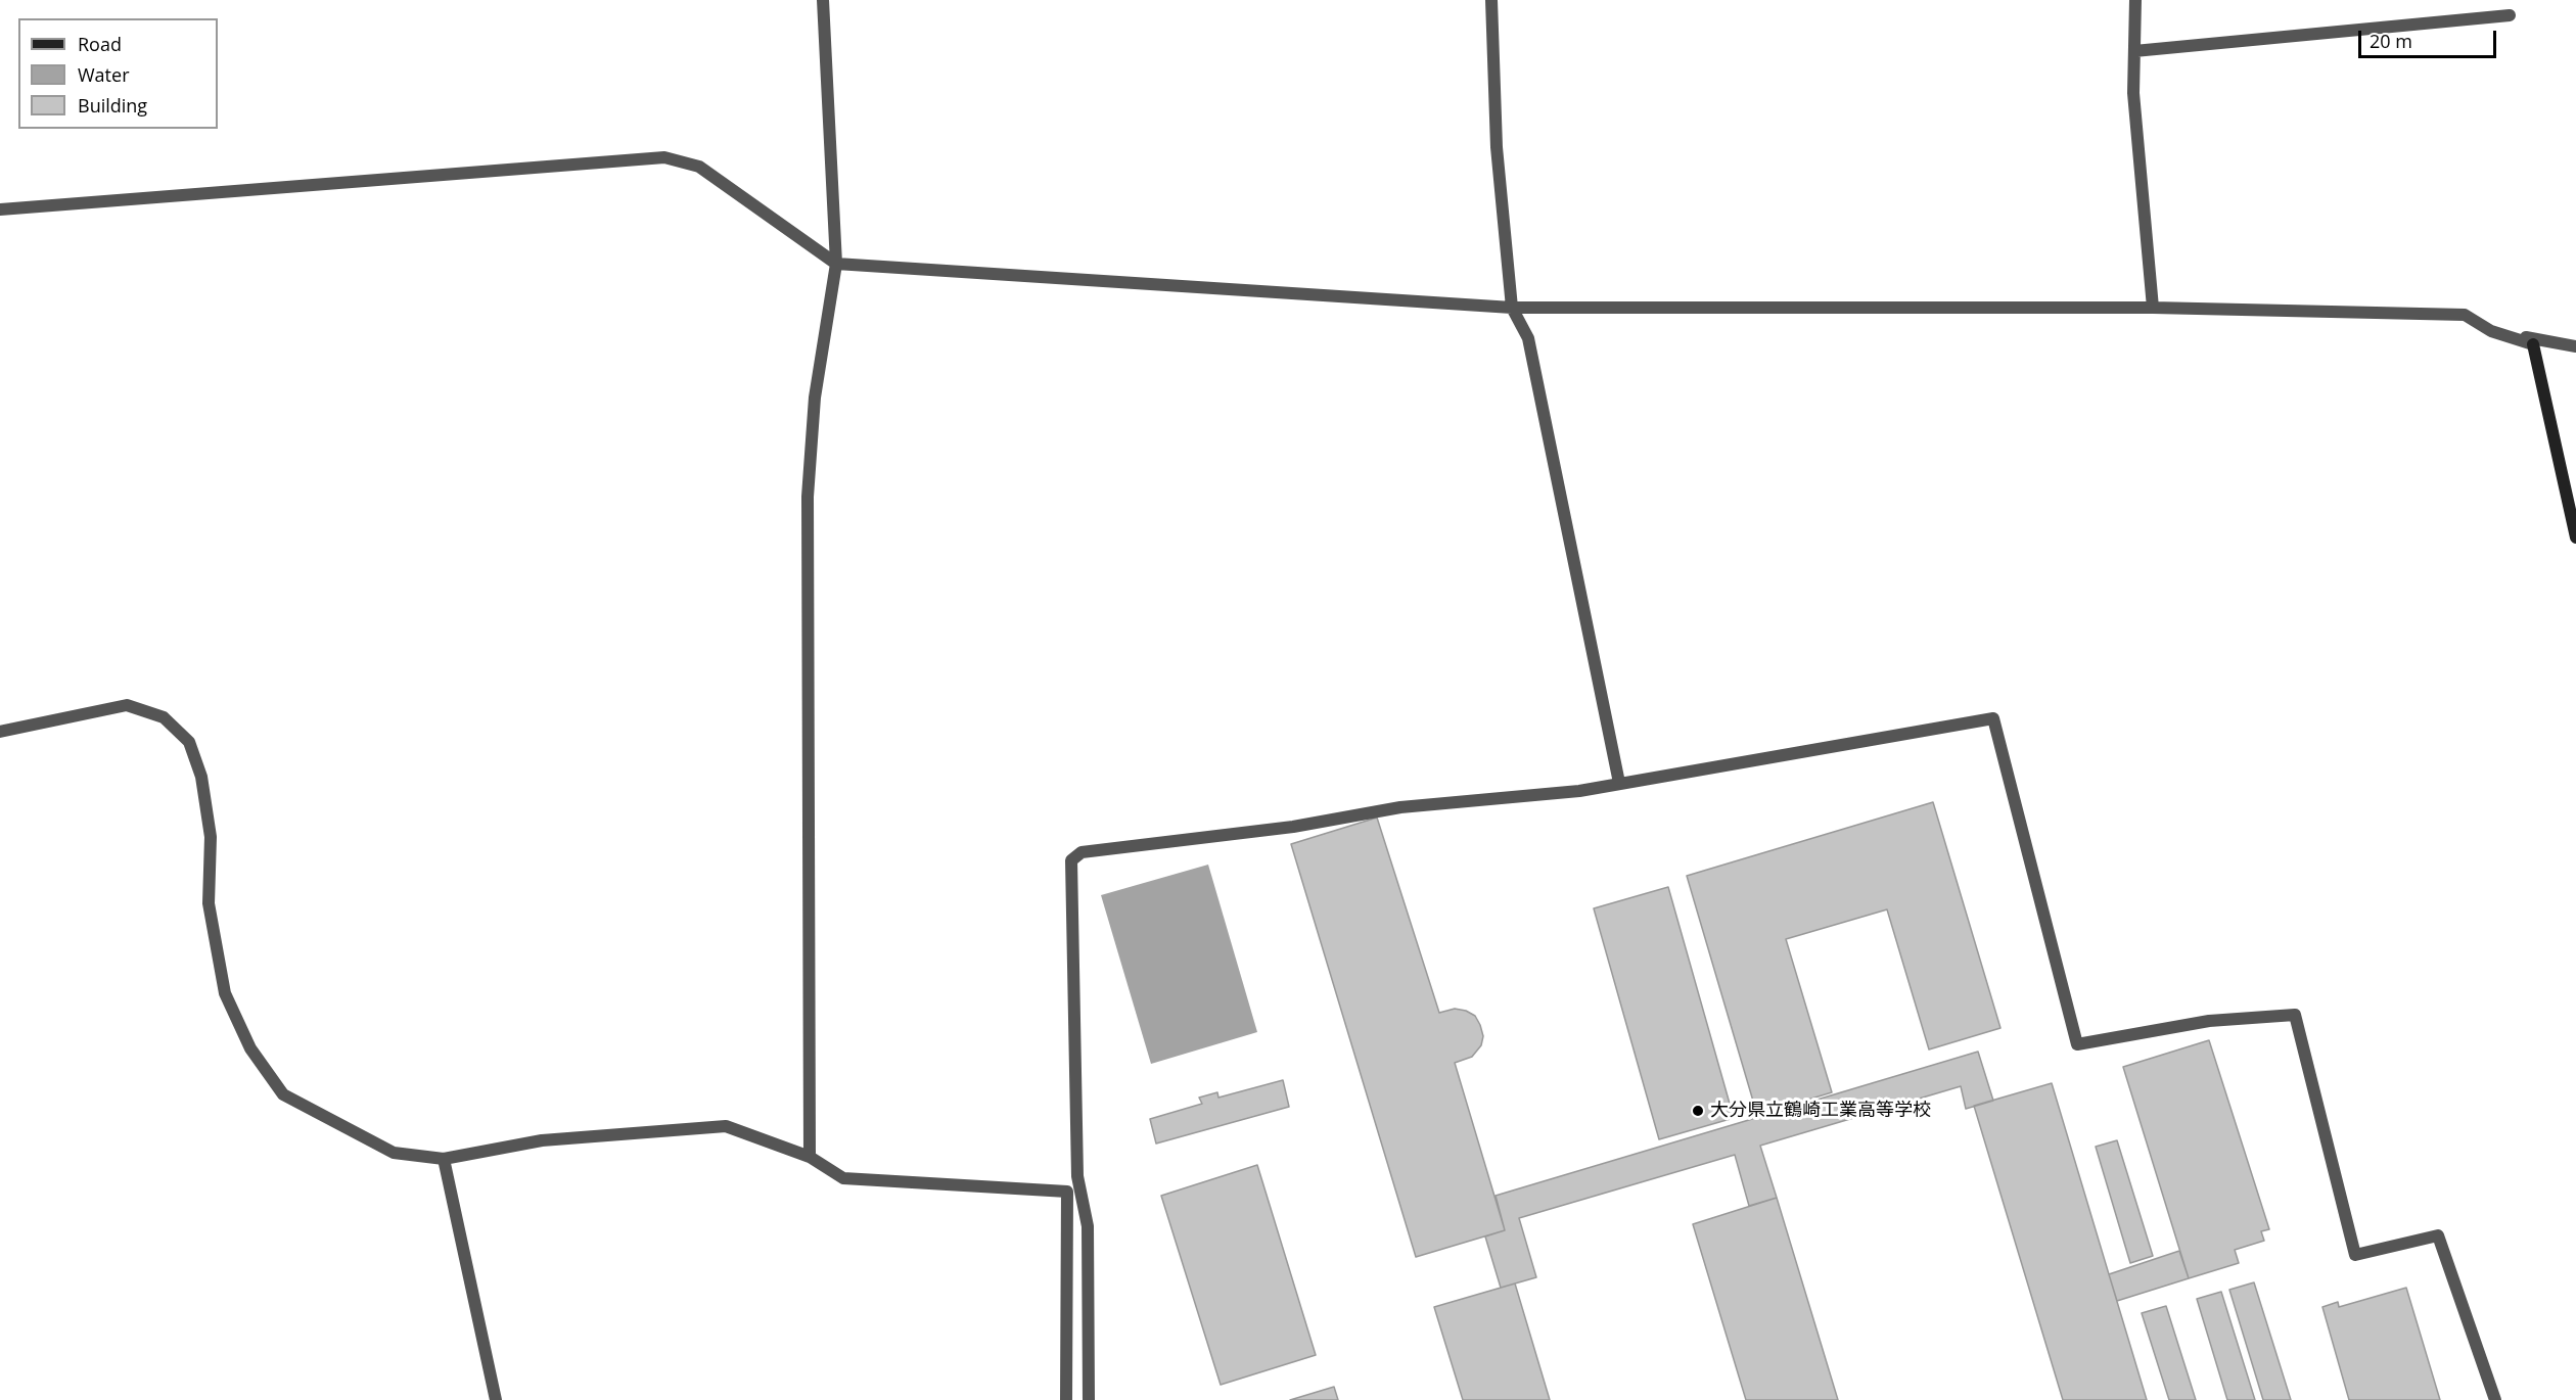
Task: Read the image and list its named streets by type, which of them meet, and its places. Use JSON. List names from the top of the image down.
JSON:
{
  "places": ["大分県立鶴崎工業高等学校"],
  "legend": ["Road", "Water", "Building"],
  "scale_bar": "20 m"
}
